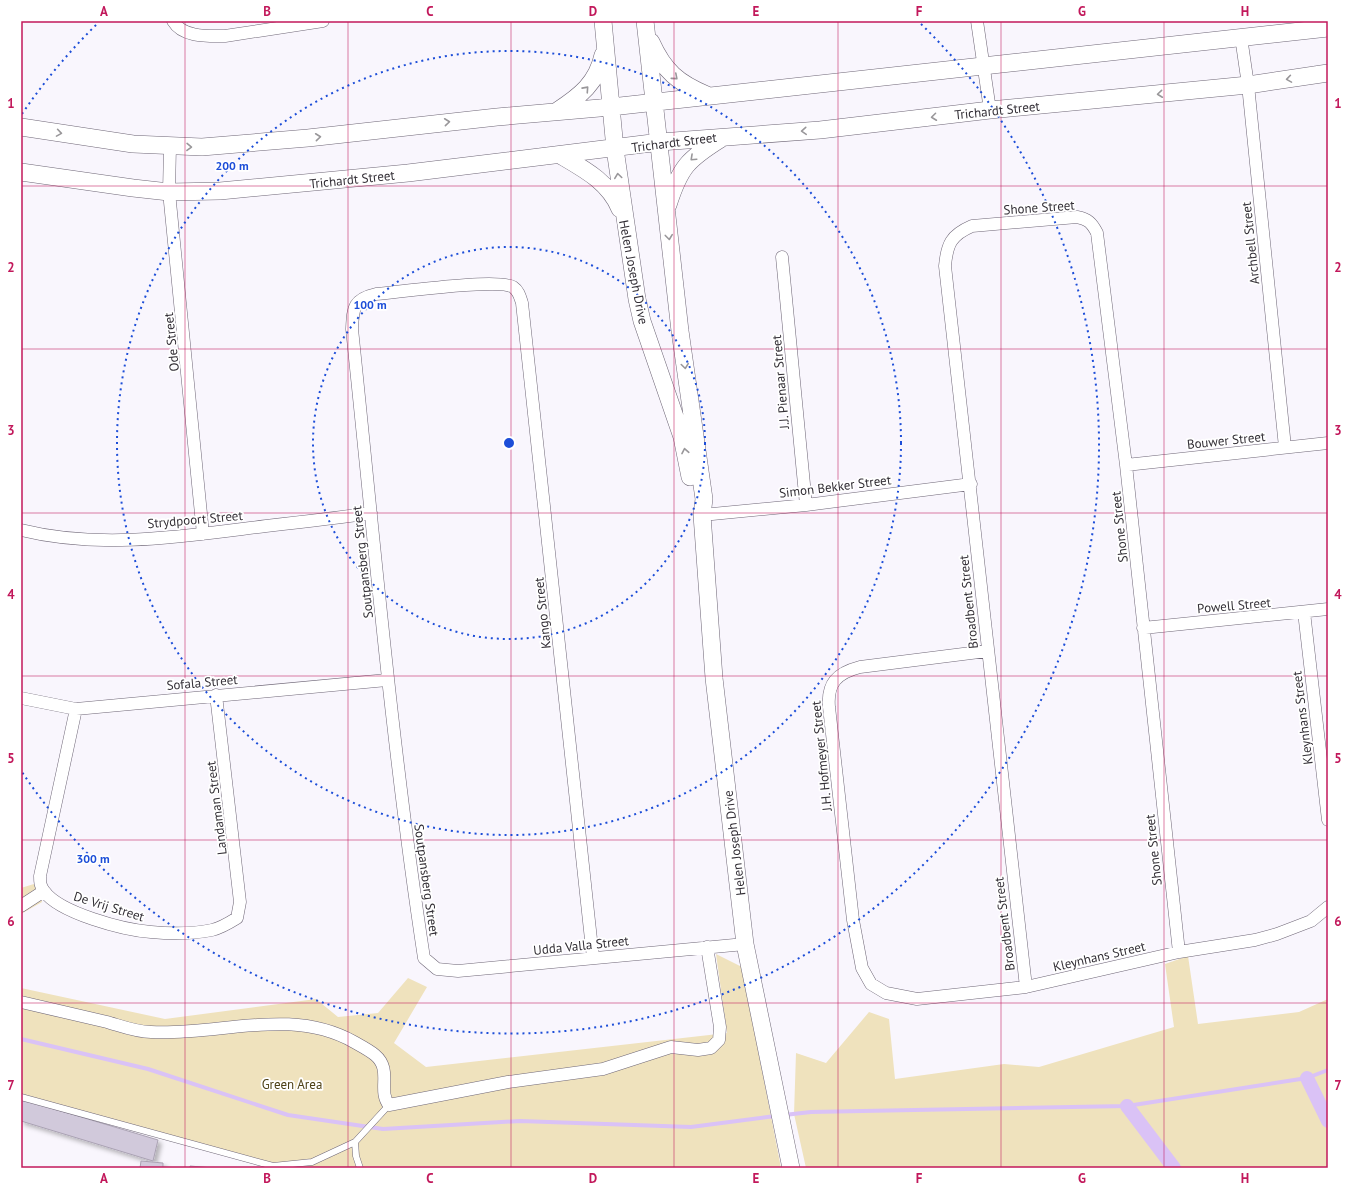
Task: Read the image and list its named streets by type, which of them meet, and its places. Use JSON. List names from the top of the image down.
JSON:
{
  "streets": {
    "street": [
      "Trichardt Street",
      "Shone Street",
      "Archbell Street",
      "Helen Joseph Drive",
      "Ode Street",
      "J.J. Pienaar Street",
      "Bouwer Street",
      "Simon Bekker Street",
      "Strydpoort Street",
      "Soutpansberg Street",
      "Broadbent Street",
      "Powell Street",
      "Kango Street",
      "Sofala Street",
      "Kleynhans Street",
      "J.H. Hofmeyer Street",
      "Landaman Street",
      "De Vrij Street",
      "Udda Valla Street"
    ]
  },
  "crossings": [
    ["Trichardt Street", "Archbell Street"],
    ["Trichardt Street", "Helen Joseph Drive"],
    ["Trichardt Street", "Ode Street"],
    ["Shone Street", "Bouwer Street"],
    ["Shone Street", "Broadbent Street"],
    ["Shone Street", "Powell Street"],
    ["Shone Street", "Kleynhans Street"],
    ["Archbell Street", "Bouwer Street"],
    ["Helen Joseph Drive", "Simon Bekker Street"],
    ["Helen Joseph Drive", "Udda Valla Street"],
    ["Ode Street", "Strydpoort Street"],
    ["J.J. Pienaar Street", "Simon Bekker Street"],
    ["Simon Bekker Street", "Broadbent Street"],
    ["Strydpoort Street", "Soutpansberg Street"],
    ["Soutpansberg Street", "Kango Street"],
    ["Soutpansberg Street", "Sofala Street"],
    ["Soutpansberg Street", "Udda Valla Street"],
    ["Broadbent Street", "Kleynhans Street"],
    ["Broadbent Street", "J.H. Hofmeyer Street"],
    ["Powell Street", "Kleynhans Street"],
    ["Kango Street", "Udda Valla Street"],
    ["Sofala Street", "Landaman Street"],
    ["Kleynhans Street", "J.H. Hofmeyer Street"],
    ["Landaman Street", "De Vrij Street"]
  ],
  "parks": ["Green Area"],
  "grid": {
    "columns": [
      "A",
      "B",
      "C",
      "D",
      "E",
      "F",
      "G",
      "H"
    ],
    "rows": [
      "1",
      "2",
      "3",
      "4",
      "5",
      "6",
      "7"
    ]
  },
  "rings": ["200 m", "100 m", "300 m"]
}
